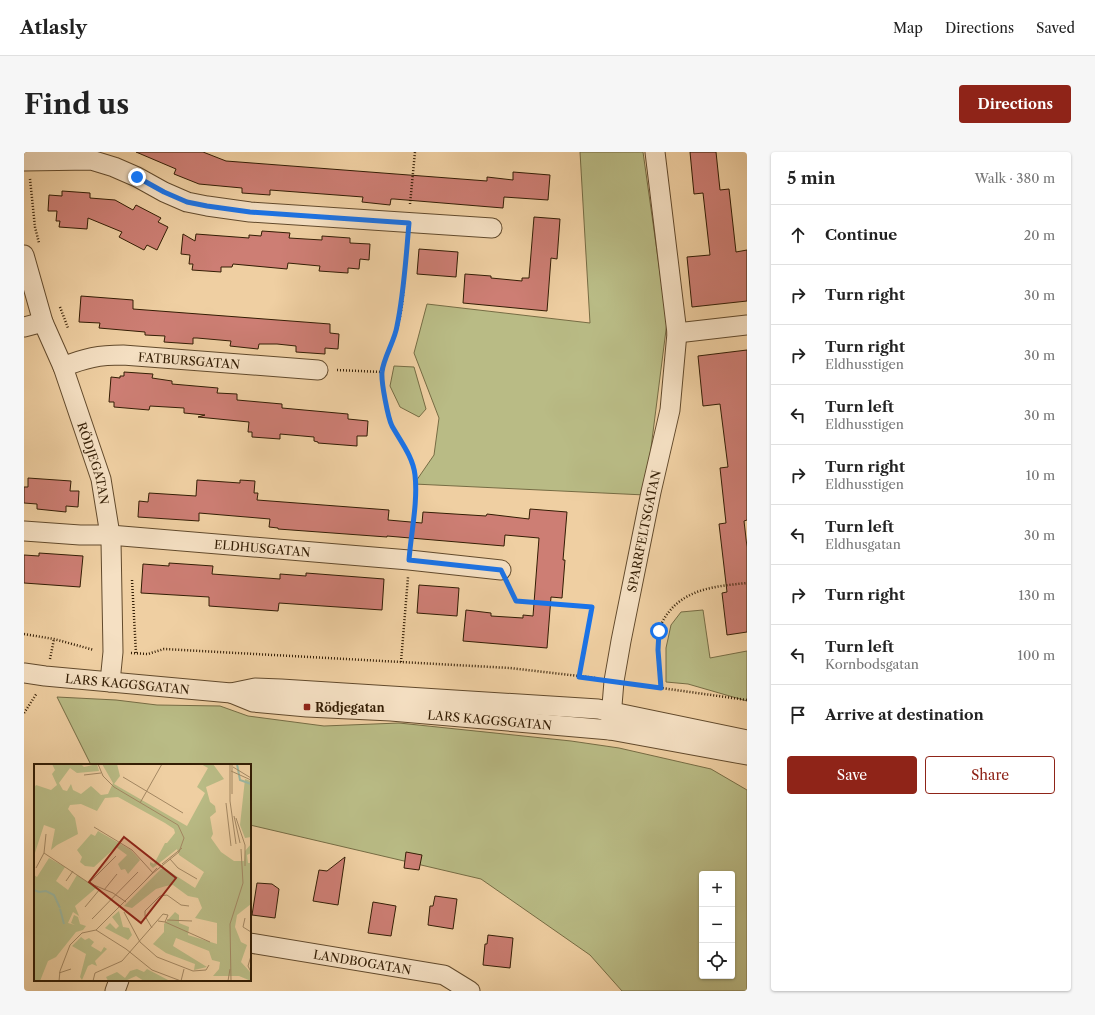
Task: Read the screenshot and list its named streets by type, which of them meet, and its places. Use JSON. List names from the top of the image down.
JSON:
{
  "streets": {
    "street": [
      "FATBURSGATAN",
      "RÖDJEGATAN",
      "SPARRFELTSGATAN",
      "ELDHUSGATAN",
      "LARS KAGGSGATAN",
      "LANDBOGATAN"
    ]
  },
  "crossings": [
    ["FATBURSGATAN", "RÖDJEGATAN"],
    ["RÖDJEGATAN", "ELDHUSGATAN"],
    ["RÖDJEGATAN", "LARS KAGGSGATAN"],
    ["SPARRFELTSGATAN", "LARS KAGGSGATAN"]
  ],
  "places": {
    "transit": ["Rödjegatan"]
  },
  "page": {
    "header": "Atlasly",
    "nav": ["Map", "Directions", "Saved"],
    "buttons": [
      "Directions",
      ["Save", "Share"]
    ],
    "title": "Find us",
    "heading": ["5 min", "Walk · 380 m"],
    "list": [
      ["Continue", "20 m"],
      ["Turn right", "30 m"],
      ["Turn right", "Eldhusstigen", "30 m"],
      ["Turn left", "Eldhusstigen", "30 m"],
      ["Turn right", "Eldhusstigen", "10 m"],
      ["Turn left", "Eldhusgatan", "30 m"],
      ["Turn right", "130 m"],
      ["Turn left", "Kornbodsgatan", "100 m"],
      "Arrive at destination"
    ],
    "map_buttons": ["+", "−"]
  }
}
